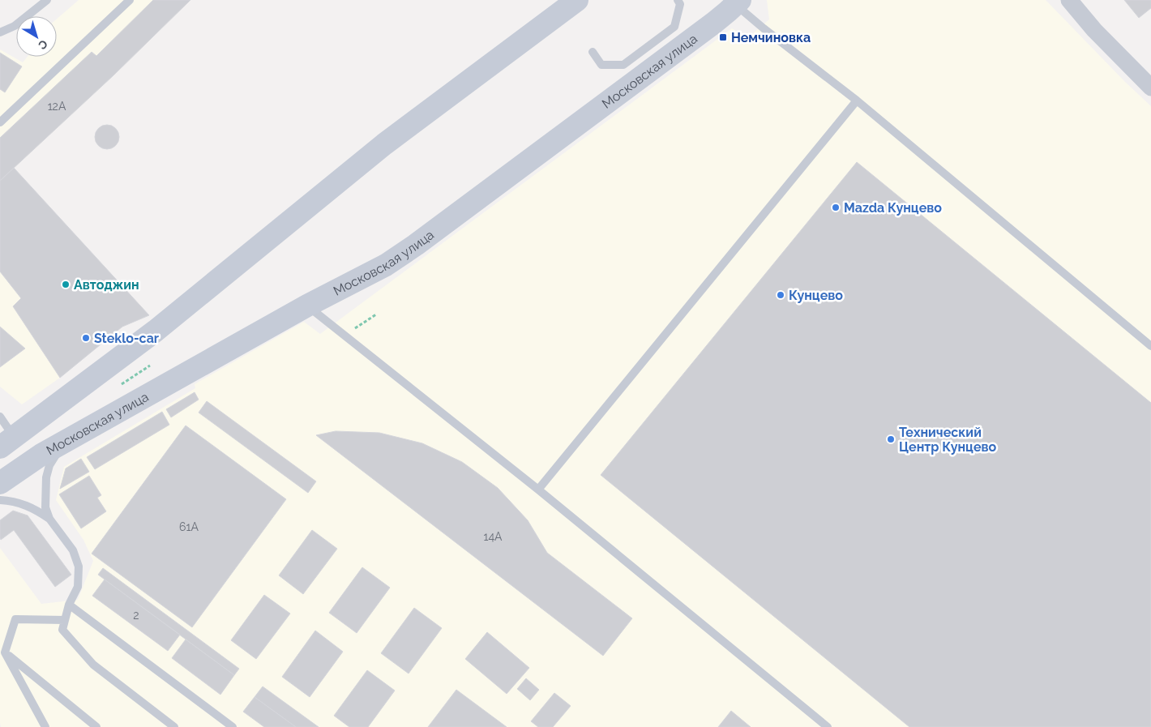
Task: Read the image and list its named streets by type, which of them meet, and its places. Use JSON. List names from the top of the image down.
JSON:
{
  "streets": {
    "street": ["Московская улица"]
  },
  "places": {
    "transit": ["Немчиновка"],
    "other": [
      "Mazda Кунцево",
      "Автоджин",
      "Кунцево",
      "Steklo-car",
      "Технический Центр Кунцево"
    ]
  },
  "house_numbers": [
    "12А",
    "61А",
    "14А",
    "2"
  ],
  "north": "bottom right"
}
